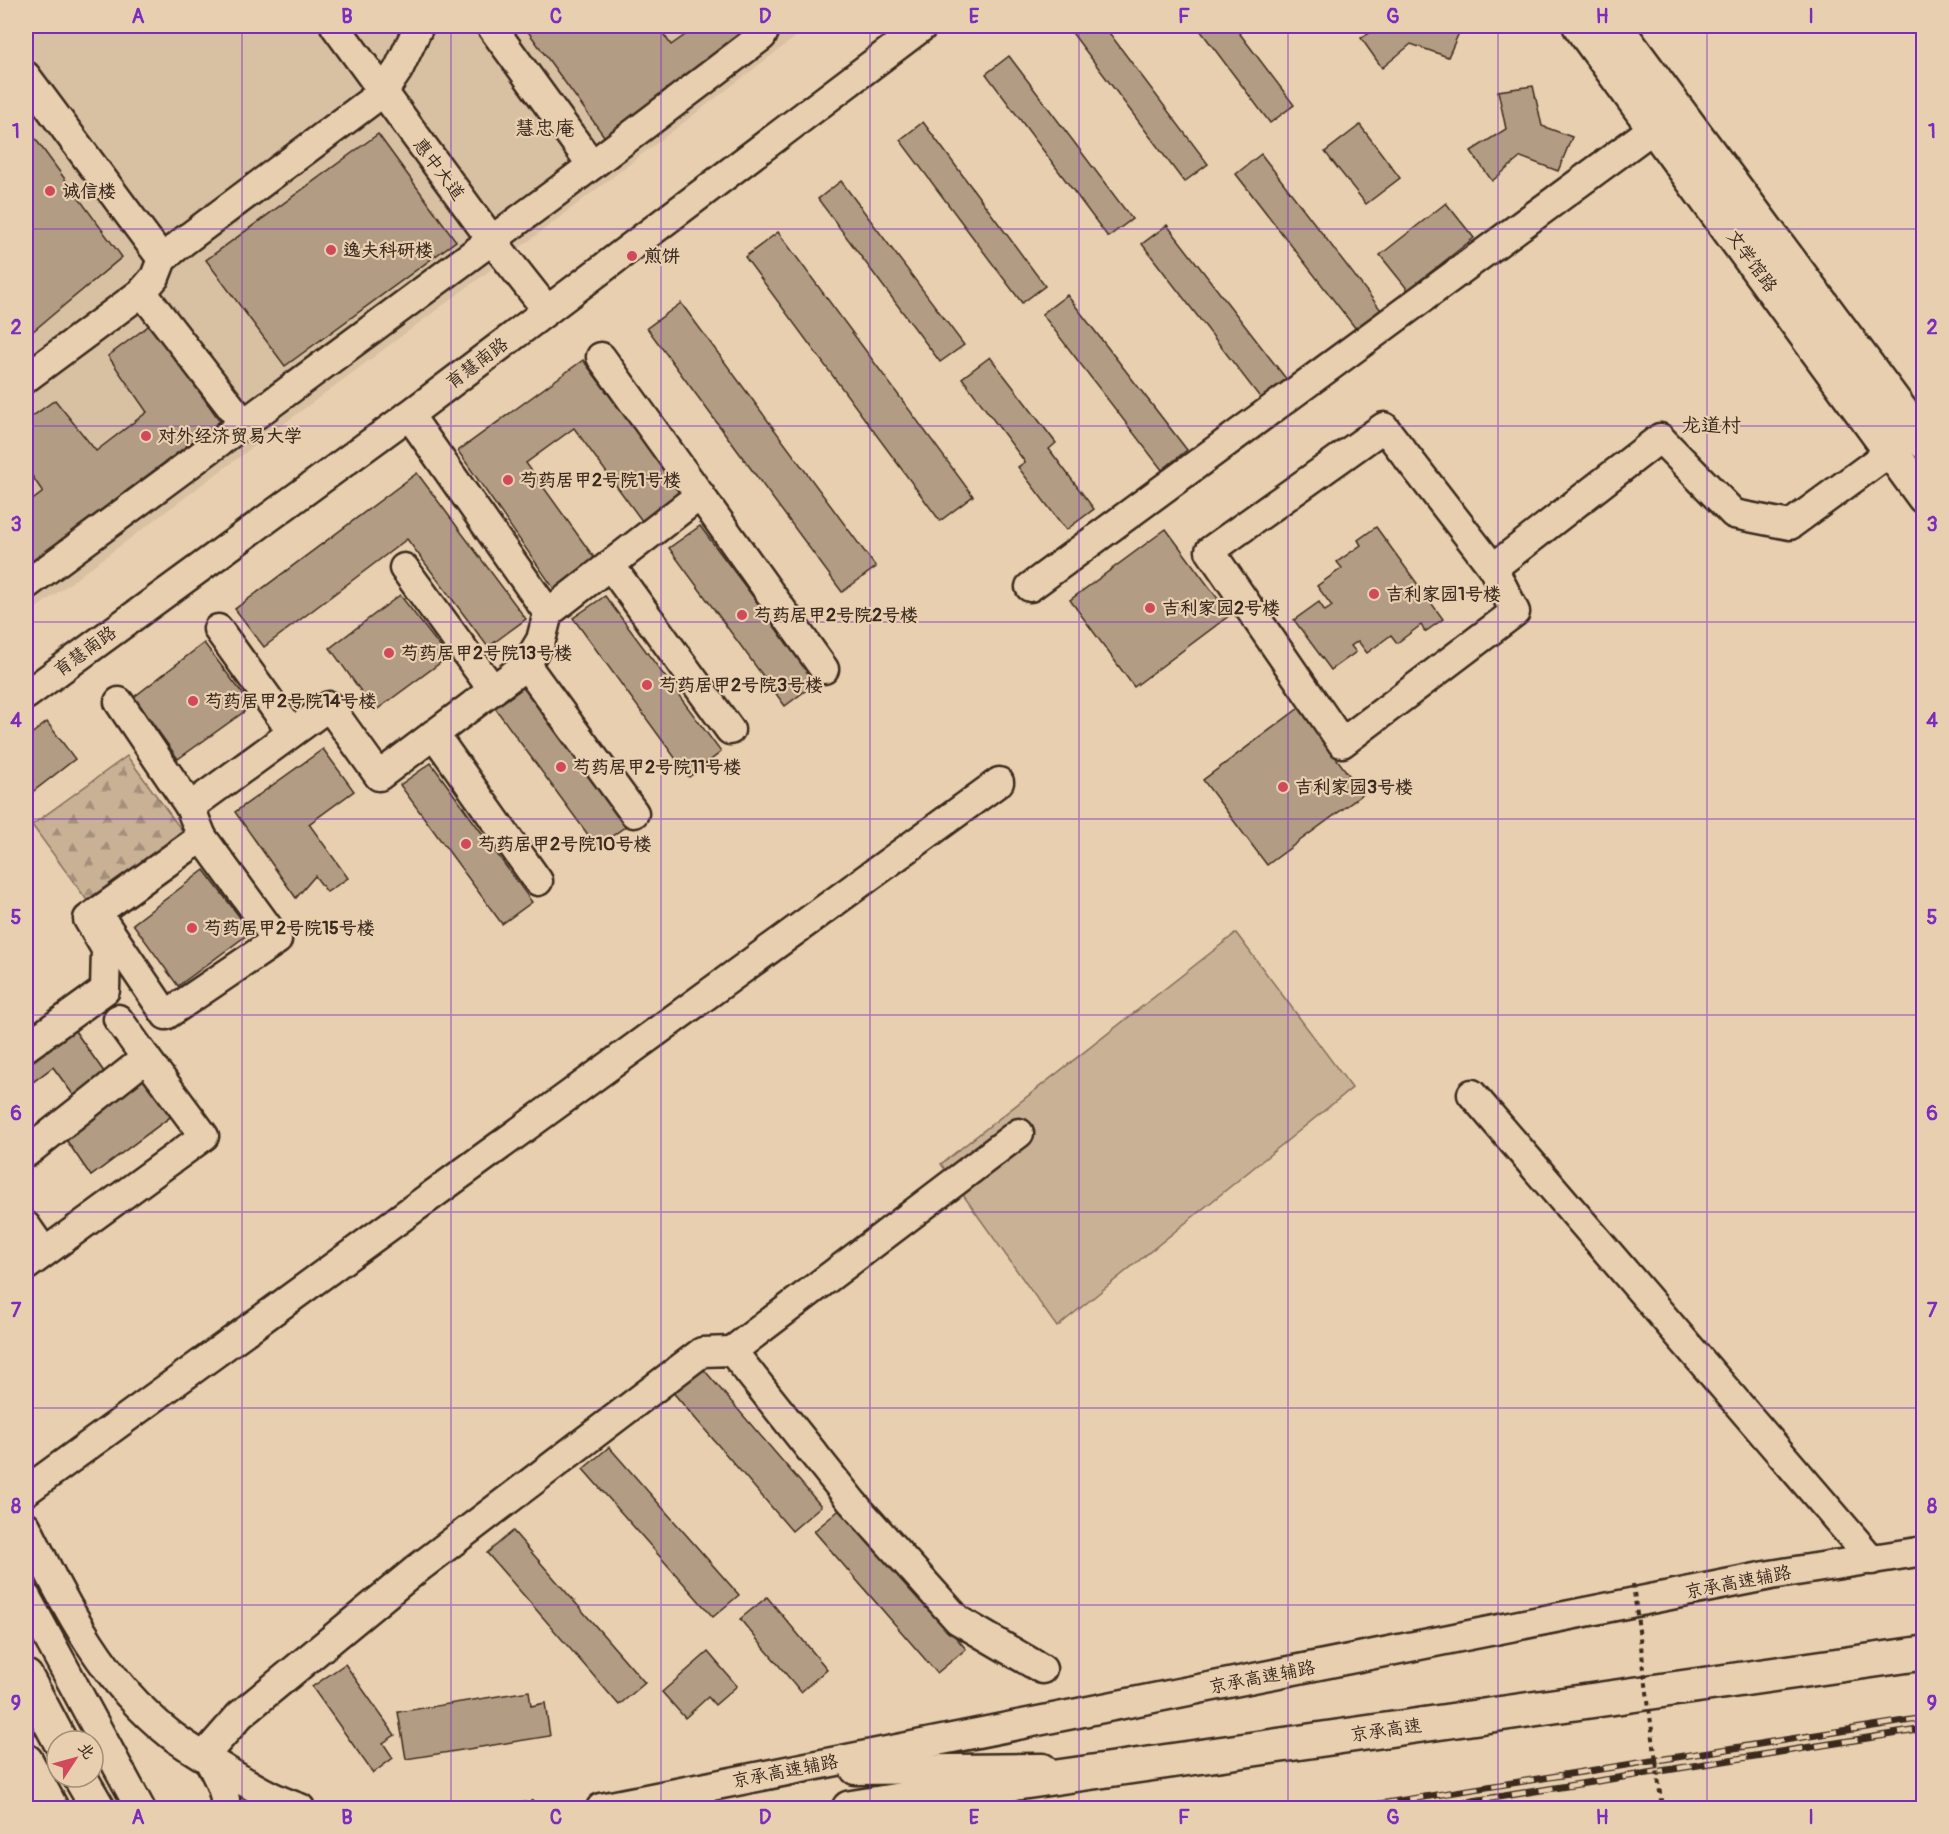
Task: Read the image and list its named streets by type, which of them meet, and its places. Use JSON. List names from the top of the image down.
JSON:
{
  "streets": {
    "main road": ["文学馆路", "京承高速"],
    "street": ["惠中大道", "育慧南路", "京承高速辅路"]
  },
  "crossings": [
    ["惠中大道", "育慧南路"]
  ],
  "districts": ["慧忠庵", "龙道村"],
  "places": [
    "诚信楼",
    "逸夫科研楼",
    "煎饼",
    "对外经济贸易大学",
    "芍药居甲2号院1号楼",
    "吉利家园1号楼",
    "吉利家园2号楼",
    "芍药居甲2号院2号楼",
    "芍药居甲2号院13号楼",
    "芍药居甲2号院3号楼",
    "芍药居甲2号院14号楼",
    "芍药居甲2号院11号楼",
    "吉利家园3号楼",
    "芍药居甲2号院10号楼",
    "芍药居甲2号院15号楼"
  ],
  "north": "top right",
  "grid": {
    "columns": [
      "A",
      "B",
      "C",
      "D",
      "E",
      "F",
      "G",
      "H",
      "I"
    ],
    "rows": [
      "1",
      "2",
      "3",
      "4",
      "5",
      "6",
      "7",
      "8",
      "9"
    ]
  }
}
